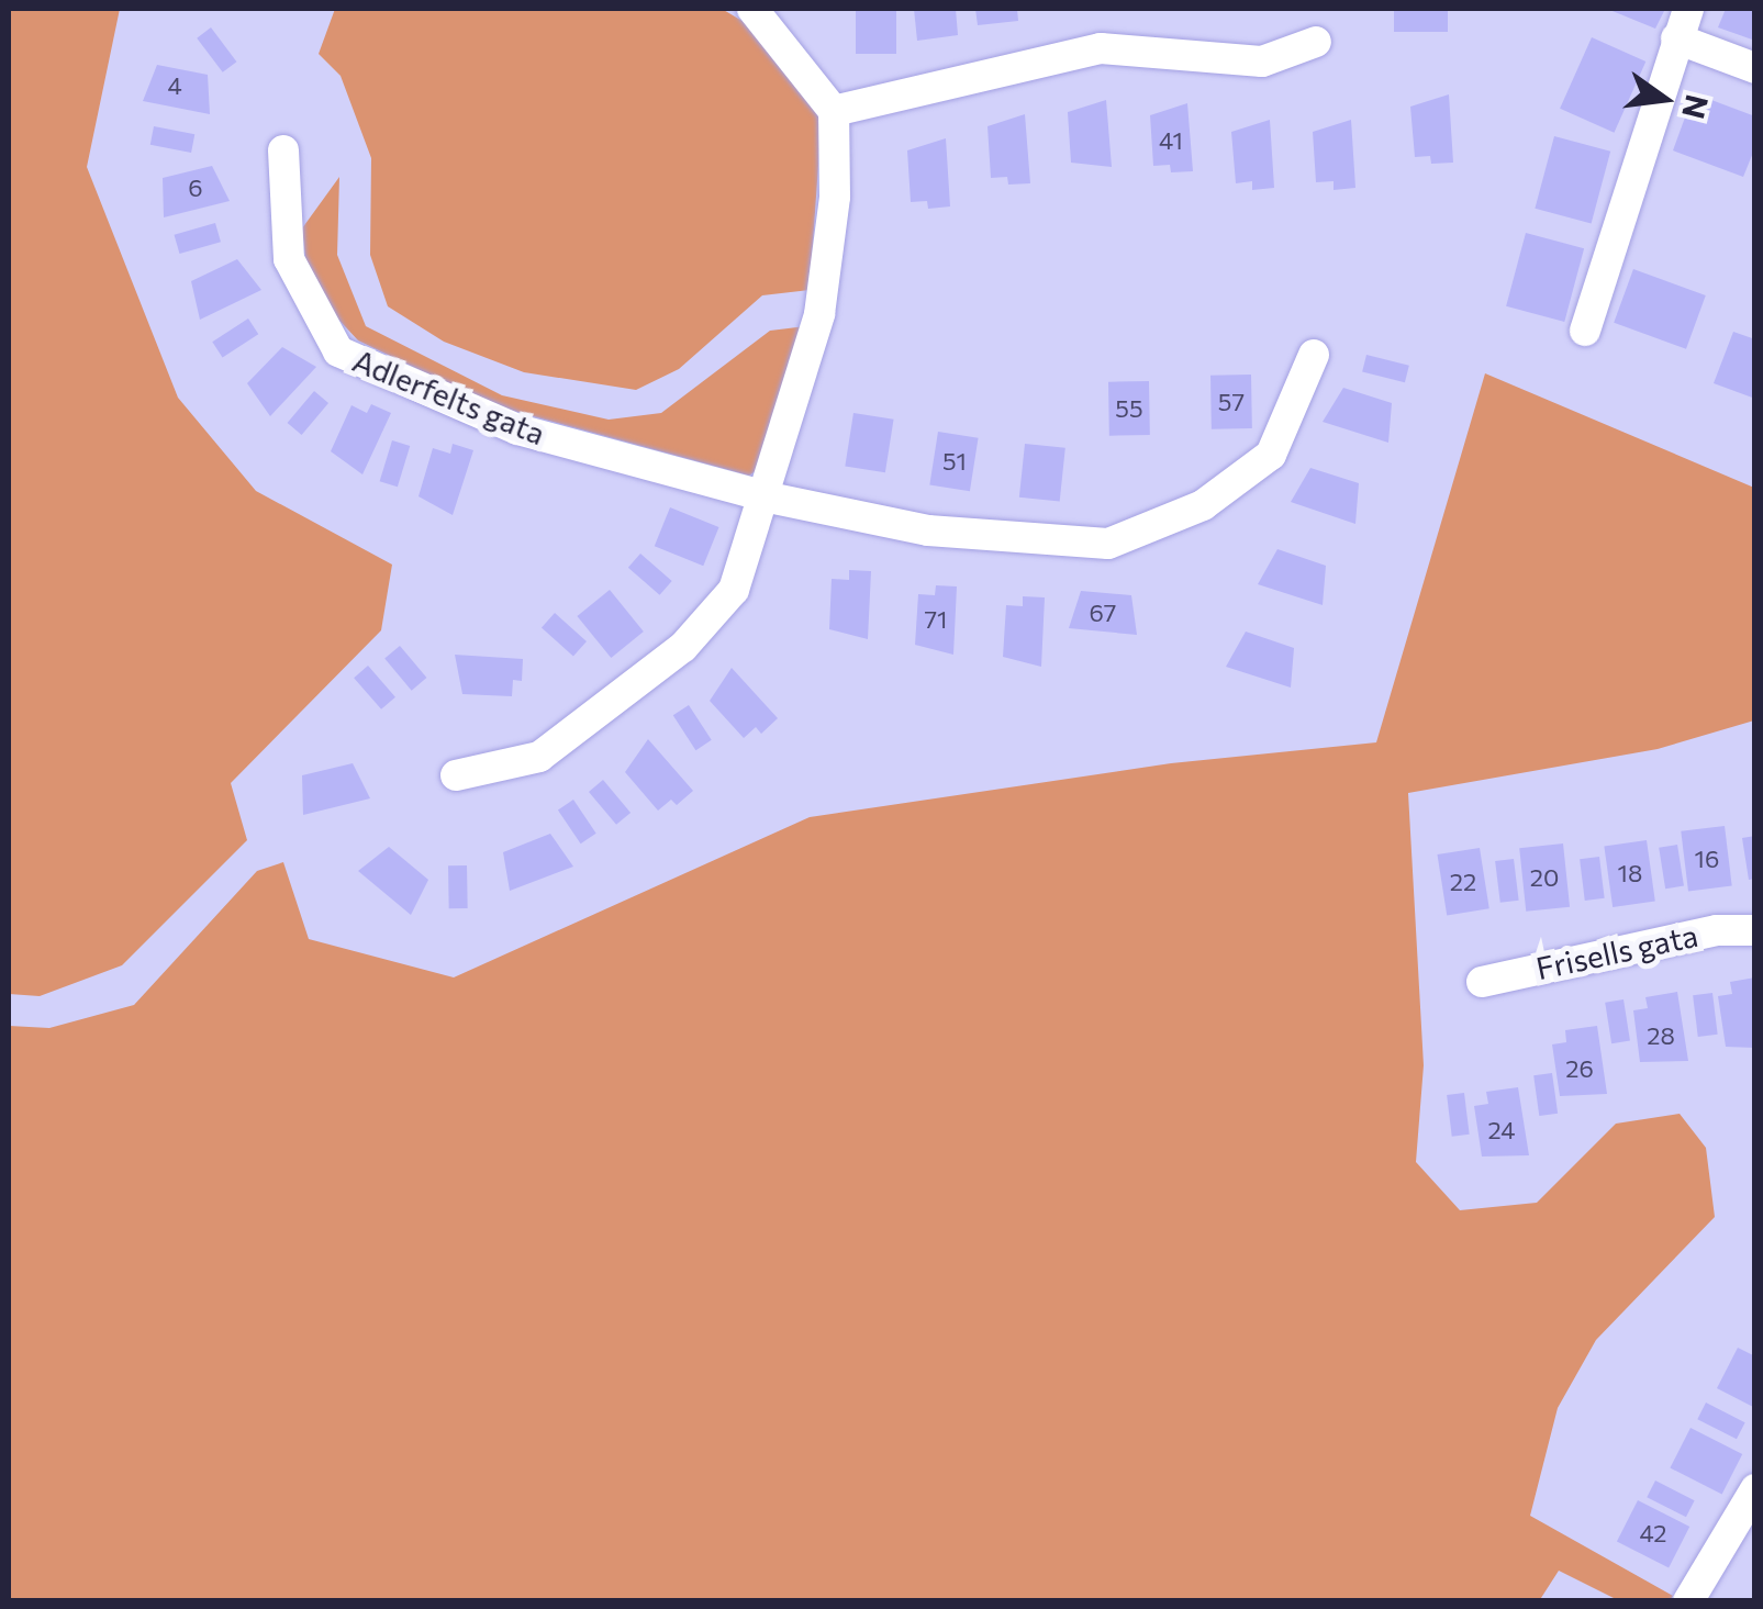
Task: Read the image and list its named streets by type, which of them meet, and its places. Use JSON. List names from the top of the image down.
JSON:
{
  "streets": {
    "street": ["Adlerfelts gata", "Frisells gata"]
  },
  "house_numbers": [
    "4",
    "41",
    "6",
    "57",
    "55",
    "51",
    "67",
    "71",
    "16",
    "18",
    "20",
    "22",
    "28",
    "26",
    "24",
    "42"
  ],
  "north": "right"
}
